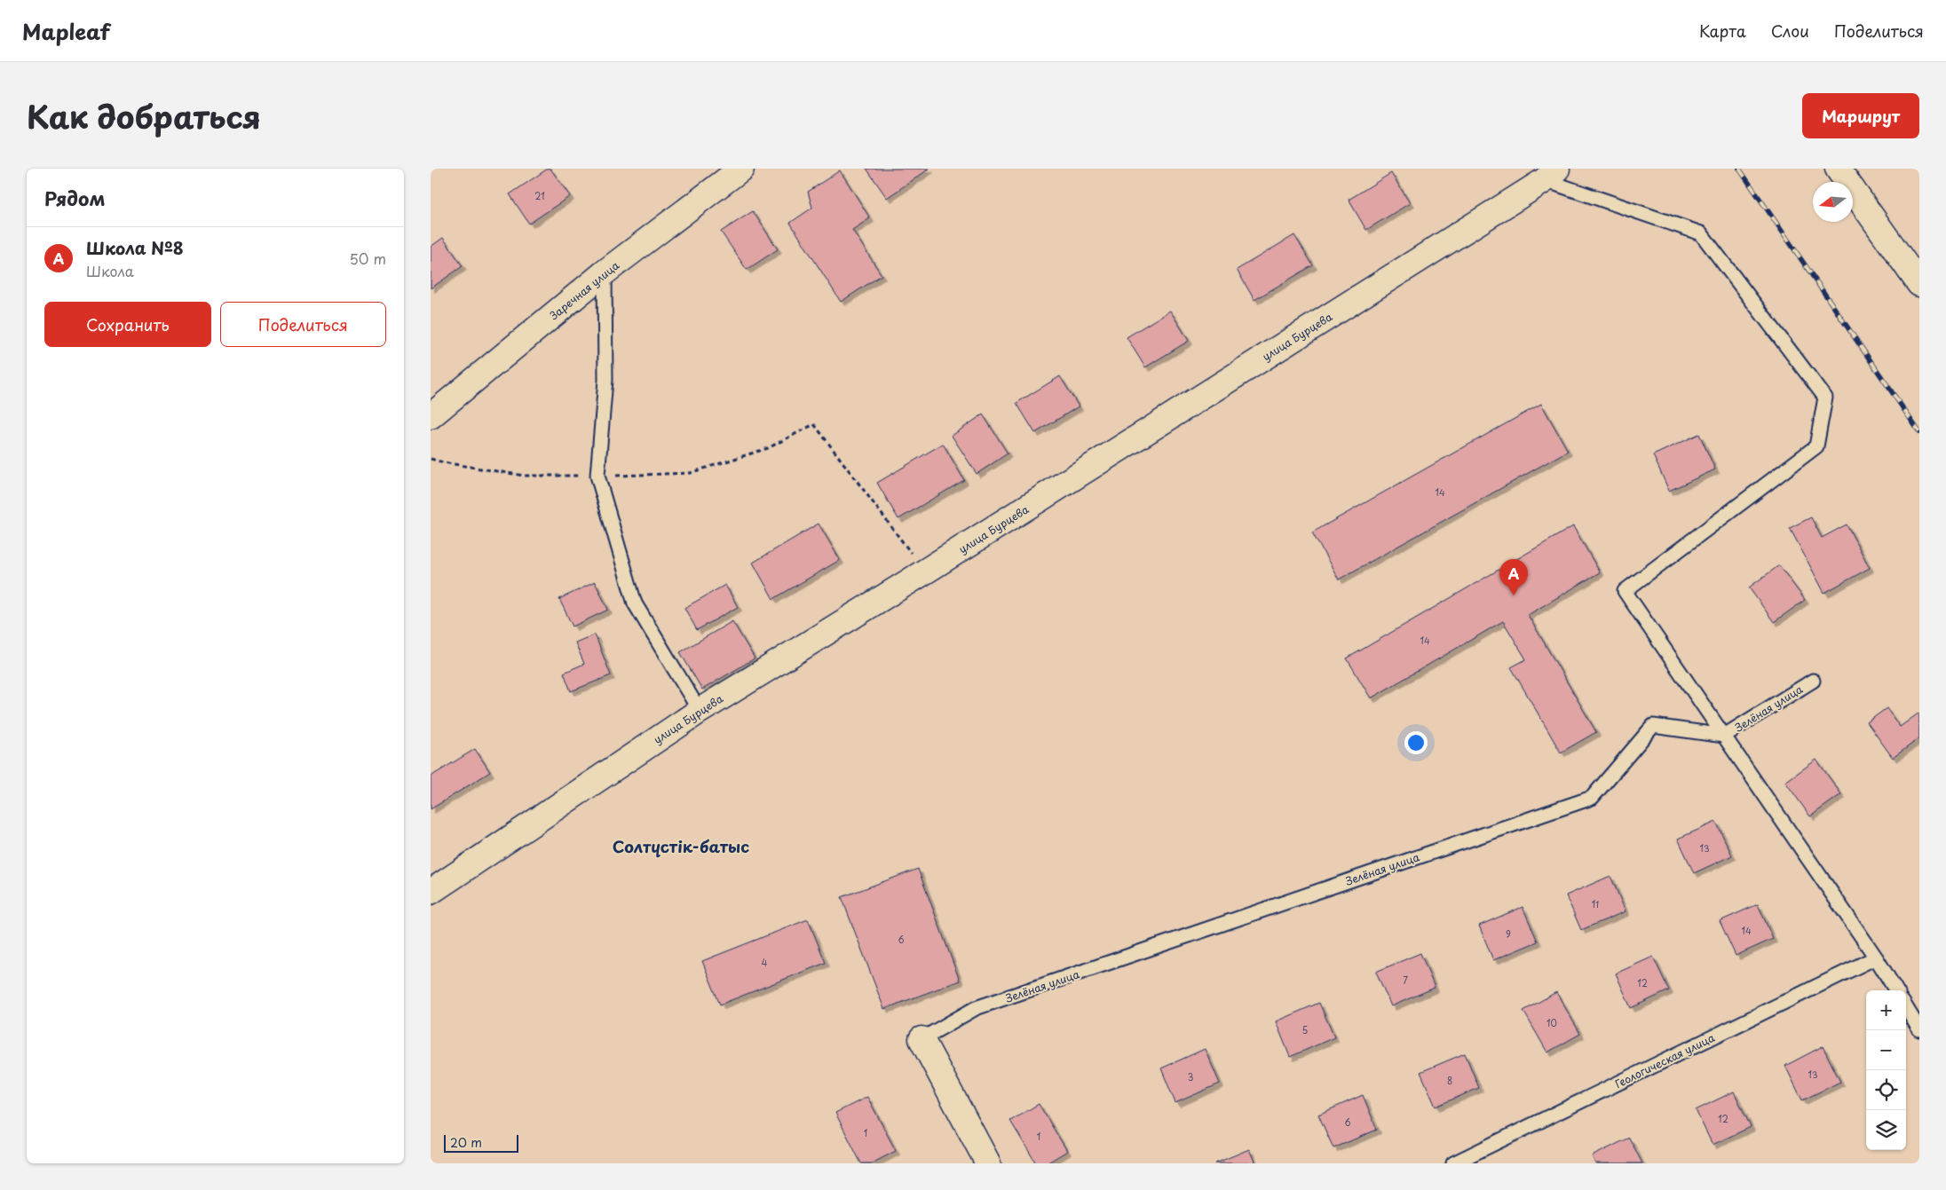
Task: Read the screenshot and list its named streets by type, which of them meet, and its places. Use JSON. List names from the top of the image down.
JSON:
{
  "streets": {
    "street": ["Заречная улица", "улица Бурцева"],
    "lane": ["Зелёная улица", "Геологическая улица"]
  },
  "districts": ["Солтүстік-батыс"],
  "house_numbers": [
    "21",
    "14",
    "14",
    "13",
    "11",
    "14",
    "9",
    "6",
    "4",
    "7",
    "12",
    "10",
    "5",
    "13",
    "3",
    "8",
    "12",
    "6",
    "1",
    "1"
  ],
  "scale_bar": "20 m",
  "north": "left",
  "page": {
    "header": "Mapleaf",
    "nav": ["Карта", "Слои", "Поделиться"],
    "title": "Как добраться",
    "buttons": [
      "Маршрут",
      ["Сохранить", "Поделиться"]
    ],
    "heading": "Рядом",
    "list": [
      {
        "mark": "A",
        "name": "Школа №8",
        "note": "Школа",
        "value": "50 m"
      }
    ],
    "pins": "A",
    "map_buttons": ["+", "−"],
    "scale": "20 m"
  }
}
